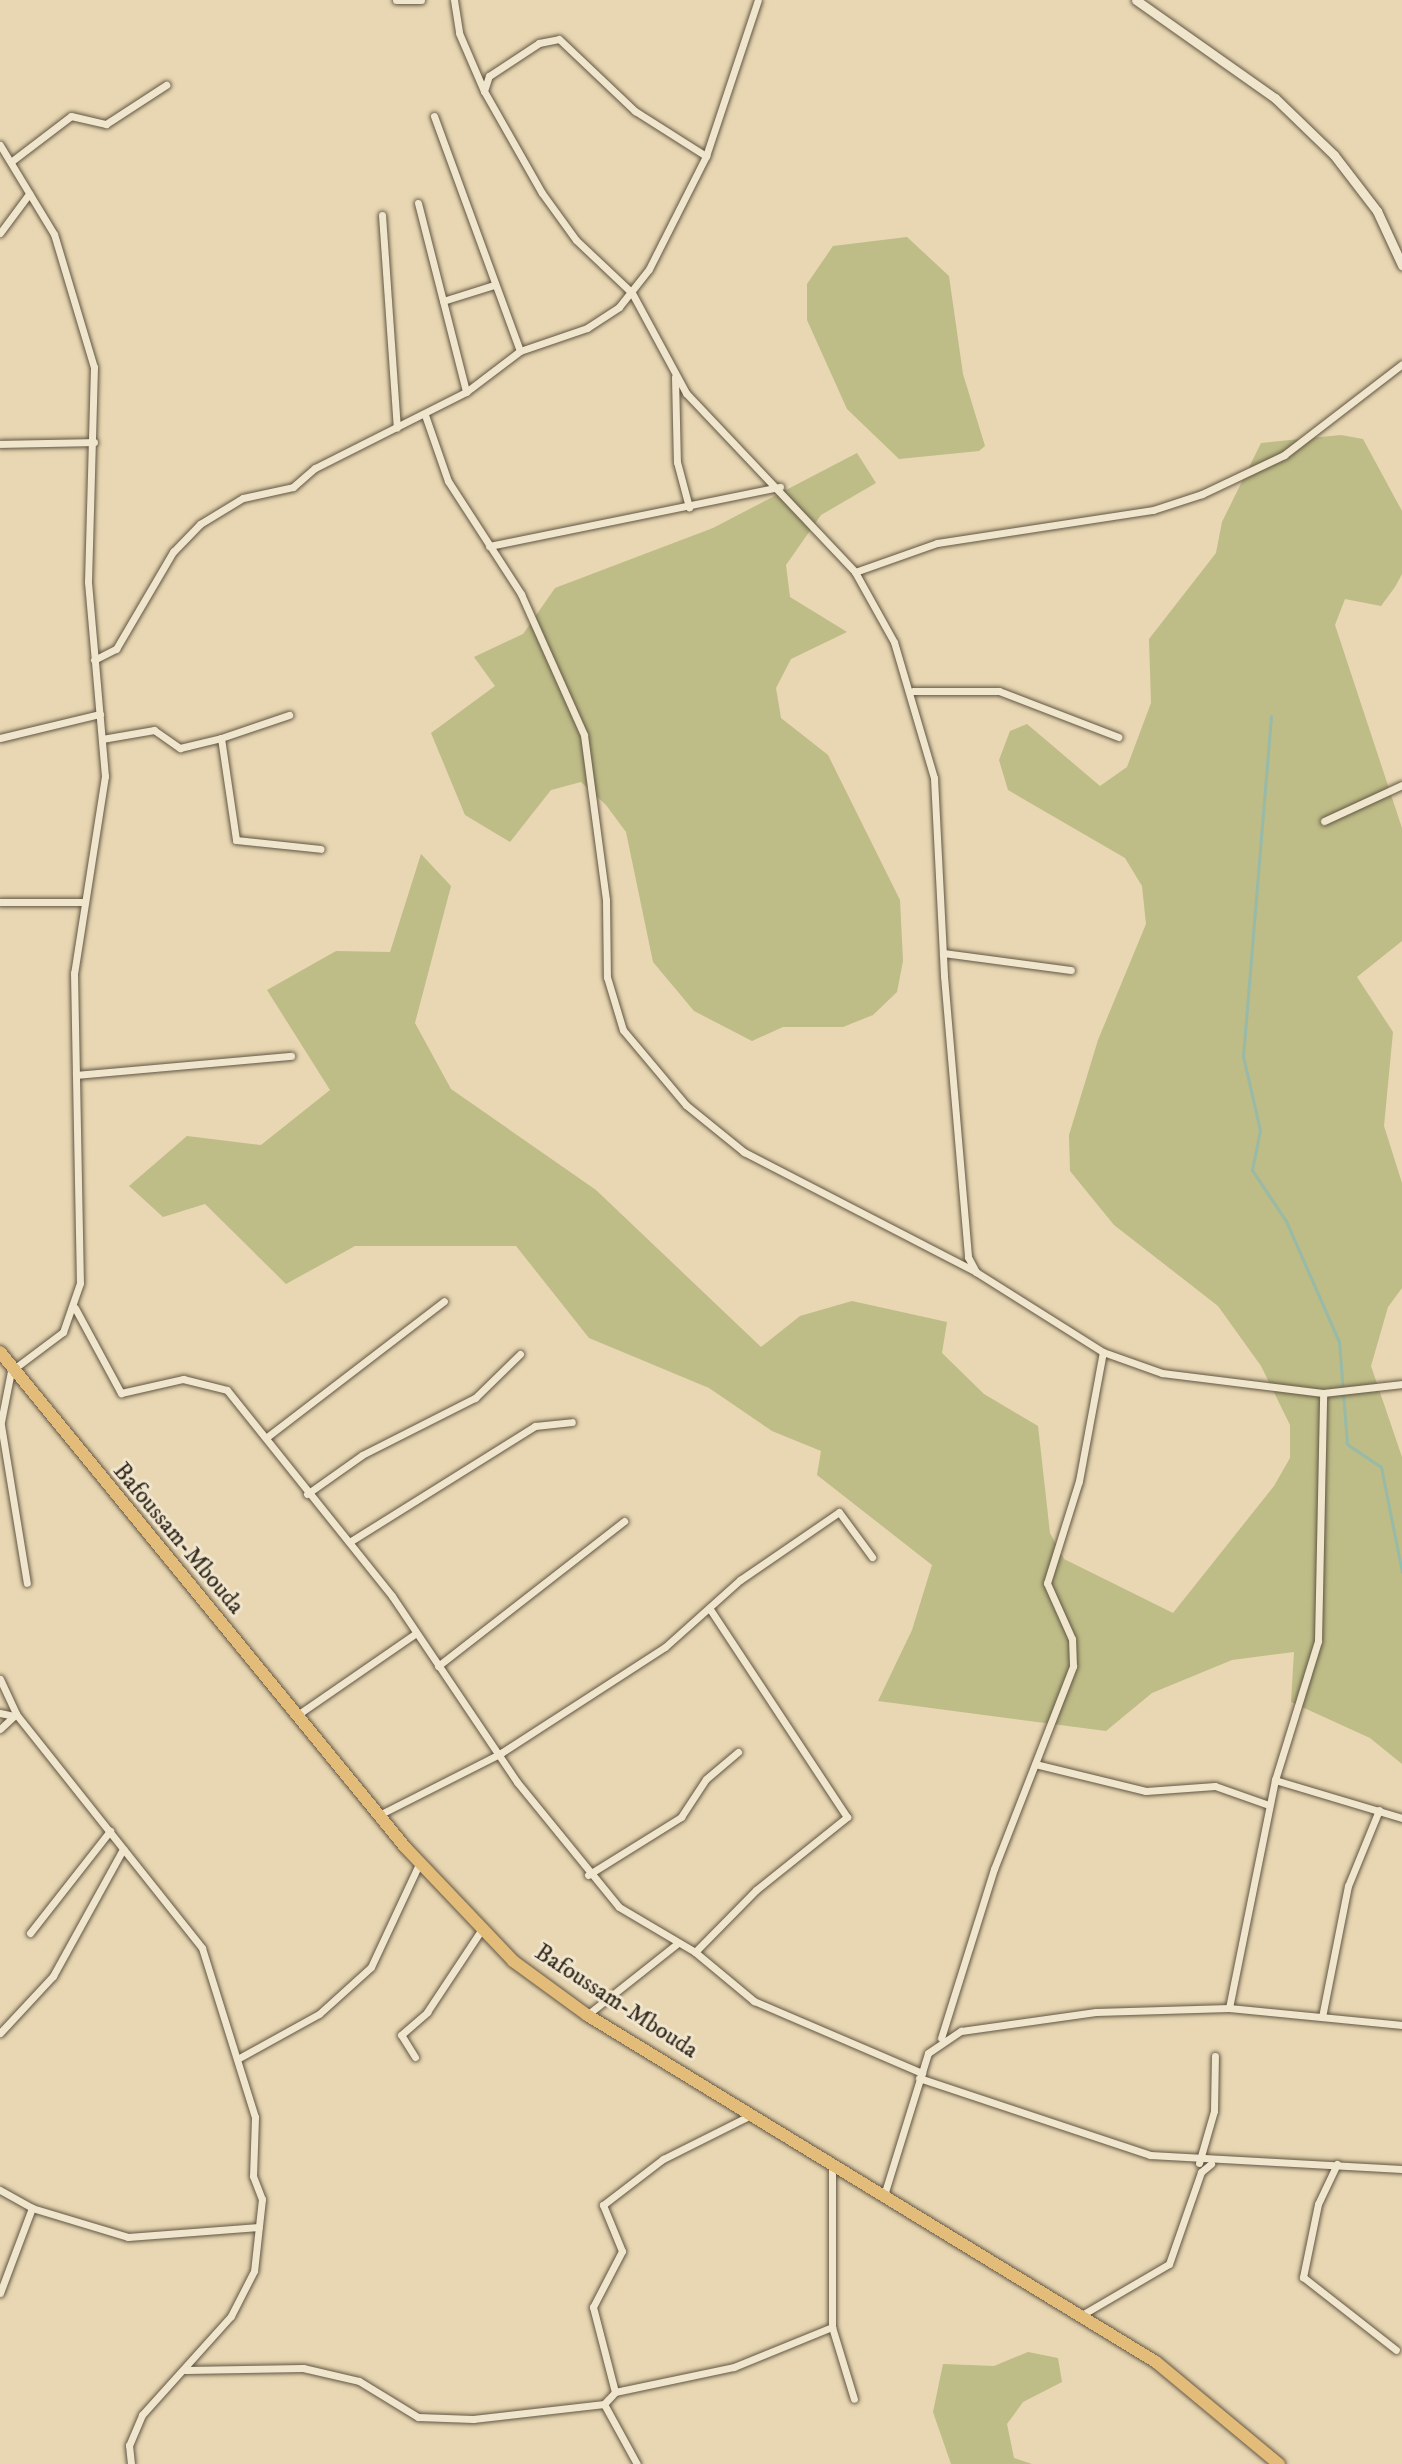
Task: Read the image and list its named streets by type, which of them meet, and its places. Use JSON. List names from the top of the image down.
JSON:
{
  "streets": {
    "highway": ["Bafoussam-Mbouda"]
  }
}
